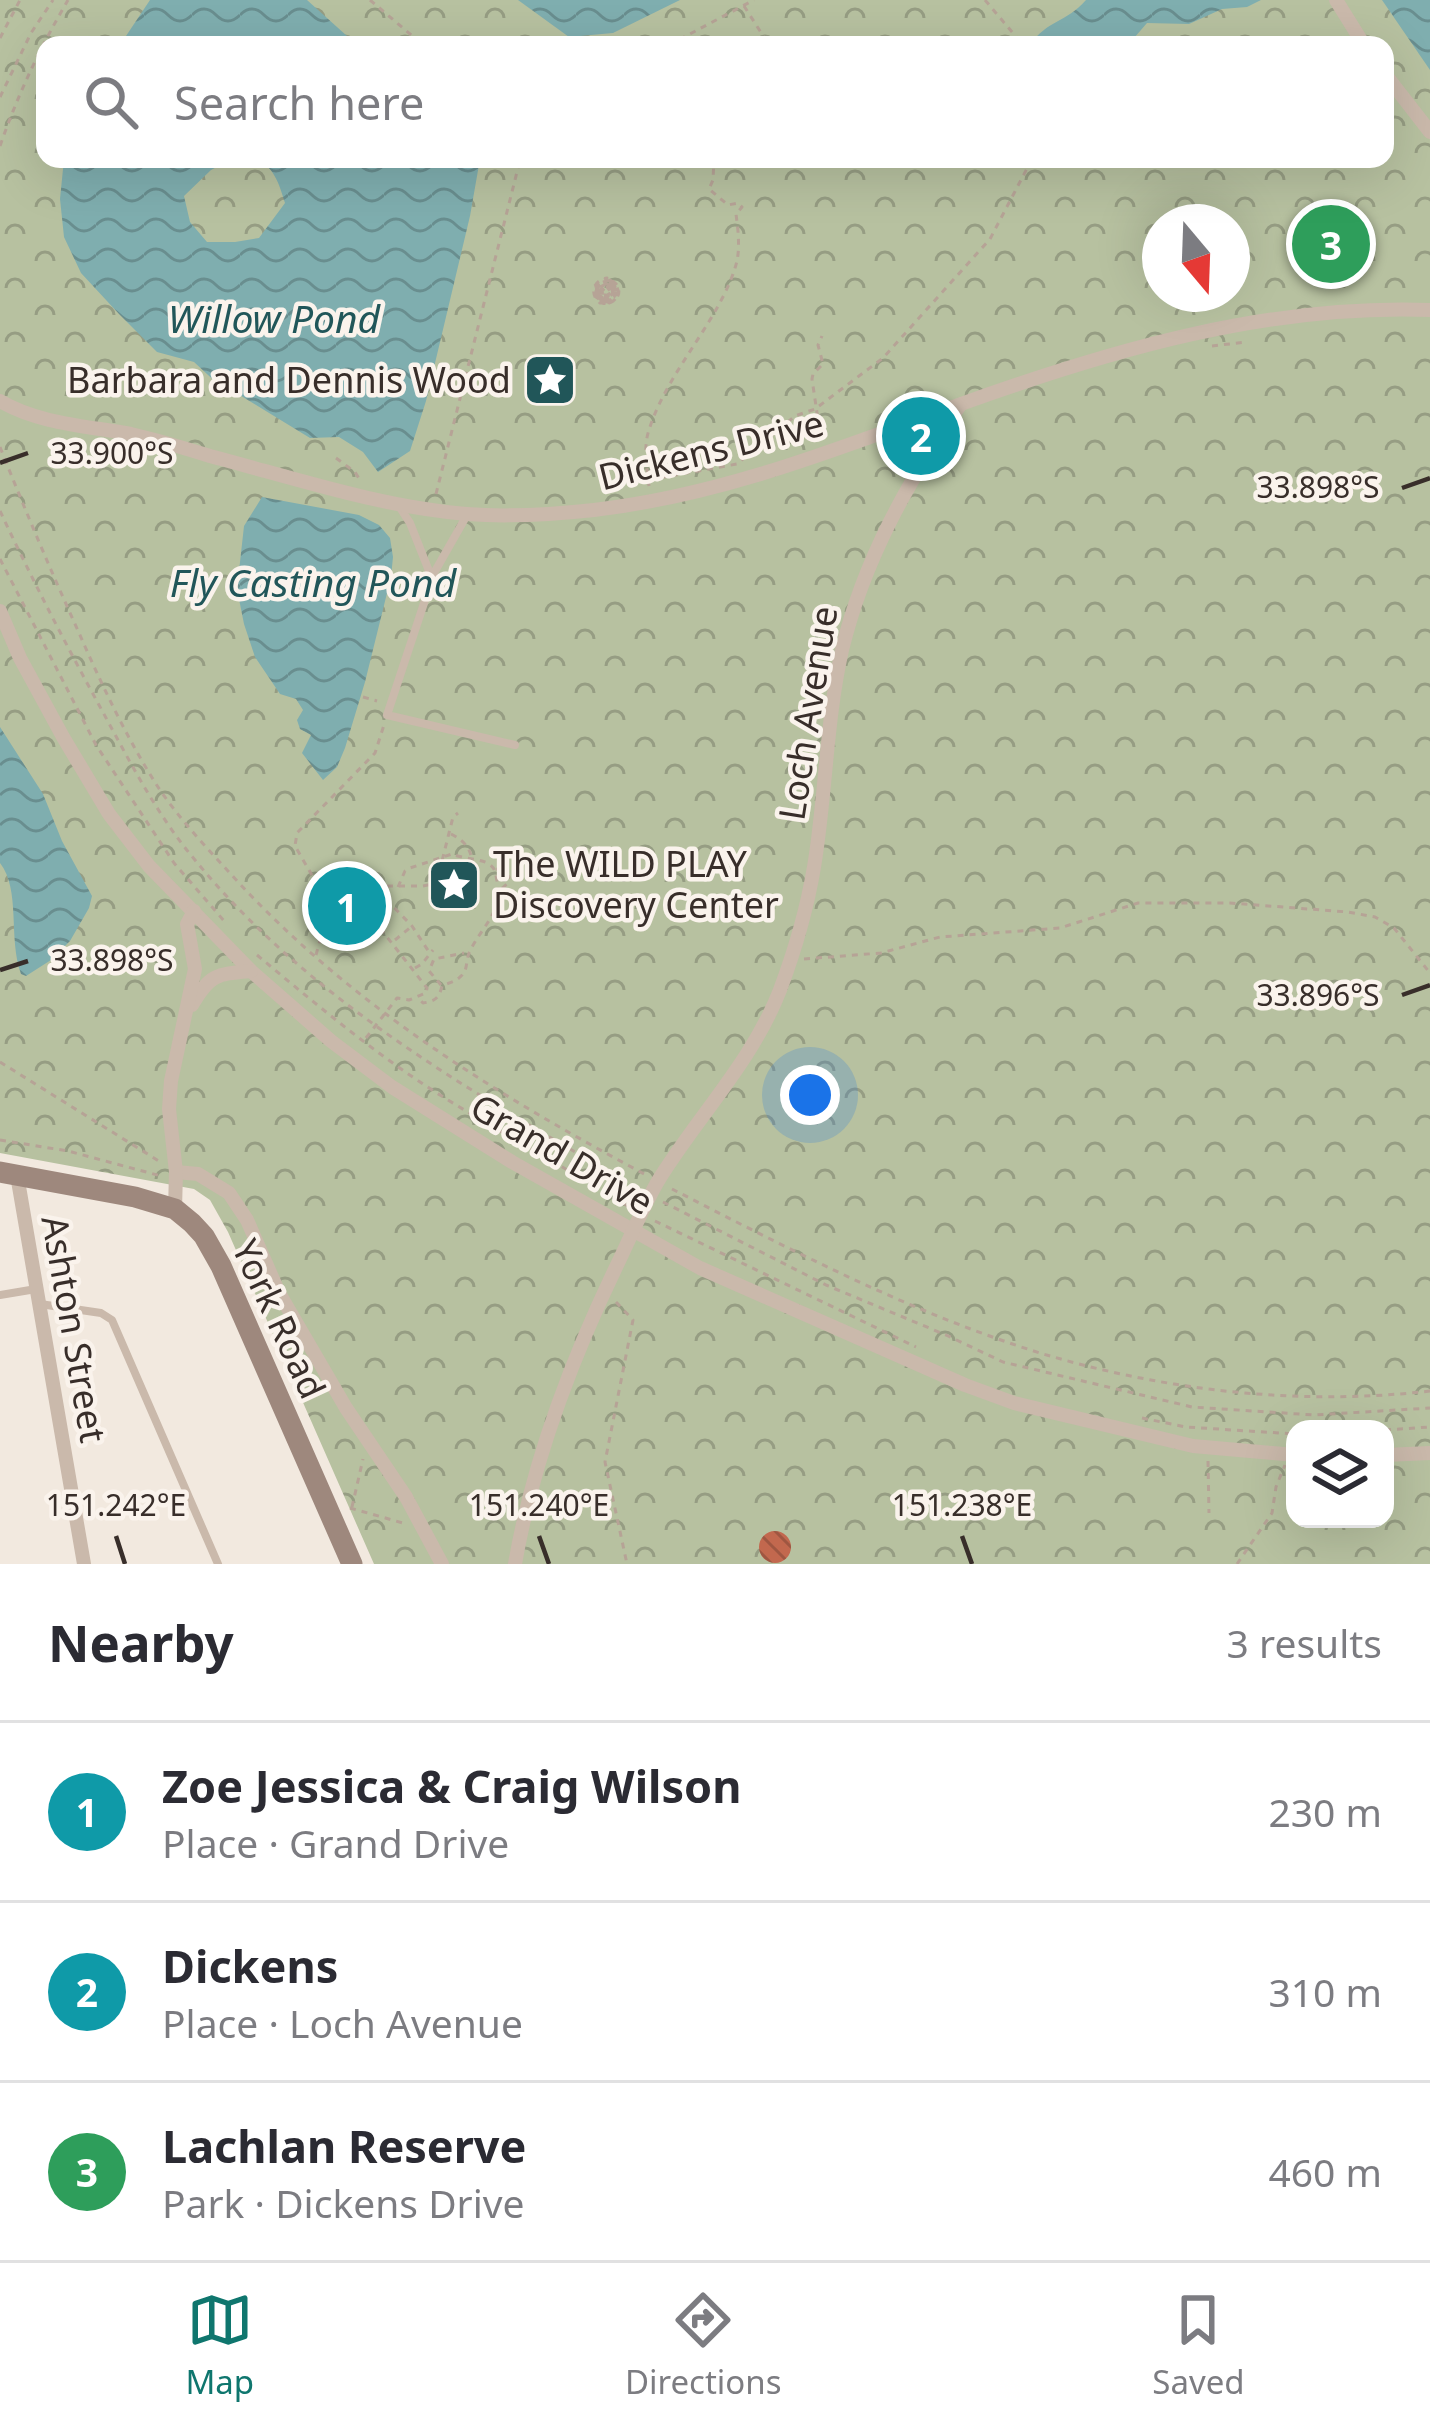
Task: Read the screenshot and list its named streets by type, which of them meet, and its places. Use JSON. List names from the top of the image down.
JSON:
{
  "streets": {
    "main road": ["York Road"],
    "street": [
      "Dickens Drive",
      "Loch Avenue",
      "Grand Drive",
      "Ashton Street"
    ]
  },
  "crossings": [
    ["Dickens Drive", "Loch Avenue"],
    ["Loch Avenue", "Grand Drive"]
  ],
  "water": ["Willow Pond", "Fly Casting Pond"],
  "places": {
    "place": ["Barbara and Dennis Wood", "The WILD PLAY Discovery Center"]
  },
  "north": "bottom",
  "page": {
    "search": "Search here",
    "pins": ["3", "2", "1"],
    "heading": ["Nearby", "3 results"],
    "list": [
      {
        "mark": "1",
        "name": "Zoe Jessica & Craig Wilson",
        "note": "Place · Grand Drive",
        "value": "230 m"
      },
      {
        "mark": "2",
        "name": "Dickens",
        "note": "Place · Loch Avenue",
        "value": "310 m"
      },
      {
        "mark": "3",
        "name": "Lachlan Reserve",
        "note": "Park · Dickens Drive",
        "value": "460 m"
      }
    ],
    "nav": ["Map", "Directions", "Saved"]
  },
  "coordinates": [
    "33.900°S",
    "33.898°S",
    "33.896°S",
    "151.242°E",
    "151.240°E",
    "151.238°E"
  ]
}
